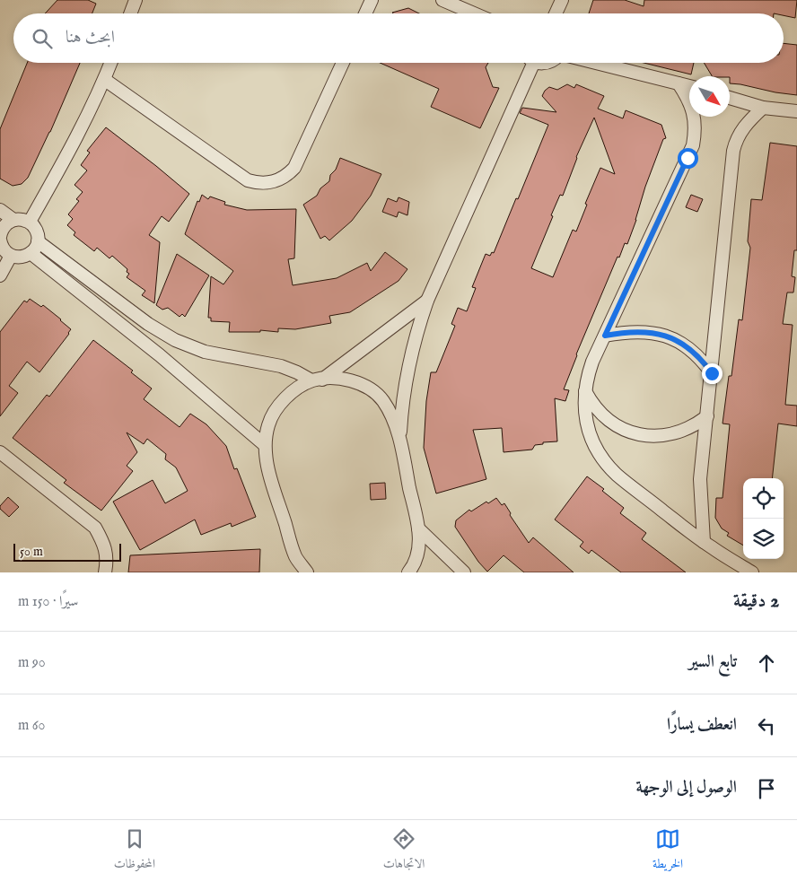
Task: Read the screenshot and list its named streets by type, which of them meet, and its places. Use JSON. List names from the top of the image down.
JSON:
{
  "scale_bar": "50 m",
  "north": "bottom right",
  "page": {
    "search": "ابحث هنا",
    "scale": "50 m",
    "heading": ["2 دقيقة", "سيرًا · 150 m"],
    "list": [
      ["تابع السير", "90 m"],
      ["انعطف يسارًا", "60 m"],
      "الوصول إلى الوجهة"
    ],
    "nav": ["الخريطة", "الاتجاهات", "المحفوظات"]
  }
}
